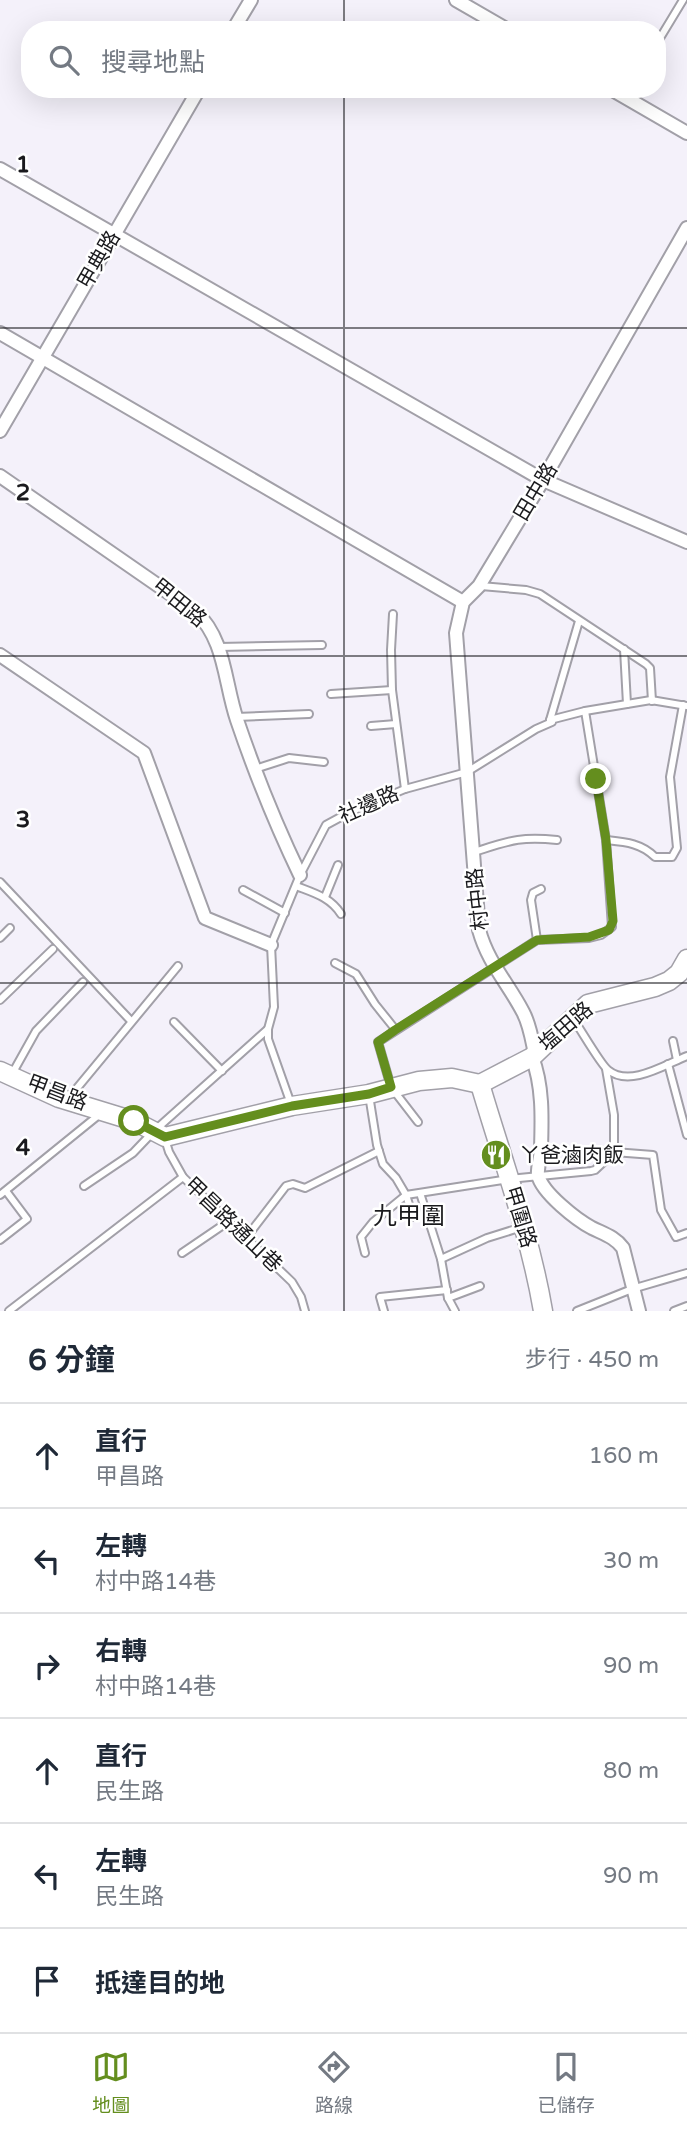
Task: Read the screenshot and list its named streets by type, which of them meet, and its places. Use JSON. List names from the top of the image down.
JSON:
{
  "streets": {
    "street": [
      "甲典路",
      "田中路",
      "甲田路",
      "村中路",
      "塩田路",
      "甲昌路",
      "甲圍路"
    ],
    "lane": ["社邊路", "甲昌路通山巷"]
  },
  "crossings": [
    ["甲田路", "社邊路"],
    ["社邊路", "村中路"],
    ["村中路", "塩田路"],
    ["塩田路", "甲圍路"],
    ["甲昌路", "甲昌路通山巷"]
  ],
  "districts": ["九甲圍"],
  "places": {
    "restaurant": ["ㄚ爸滷肉飯"]
  },
  "page": {
    "search": "搜尋地點",
    "heading": ["6 分鐘", "步行 · 450 m"],
    "list": [
      ["直行", "甲昌路", "160 m"],
      ["左轉", "村中路14巷", "30 m"],
      ["右轉", "村中路14巷", "90 m"],
      ["直行", "民生路", "80 m"],
      ["左轉", "民生路", "90 m"],
      "抵達目的地"
    ],
    "nav": ["地圖", "路線", "已儲存"]
  },
  "grid": {
    "rows": [
      "1",
      "2",
      "3",
      "4"
    ]
  }
}
